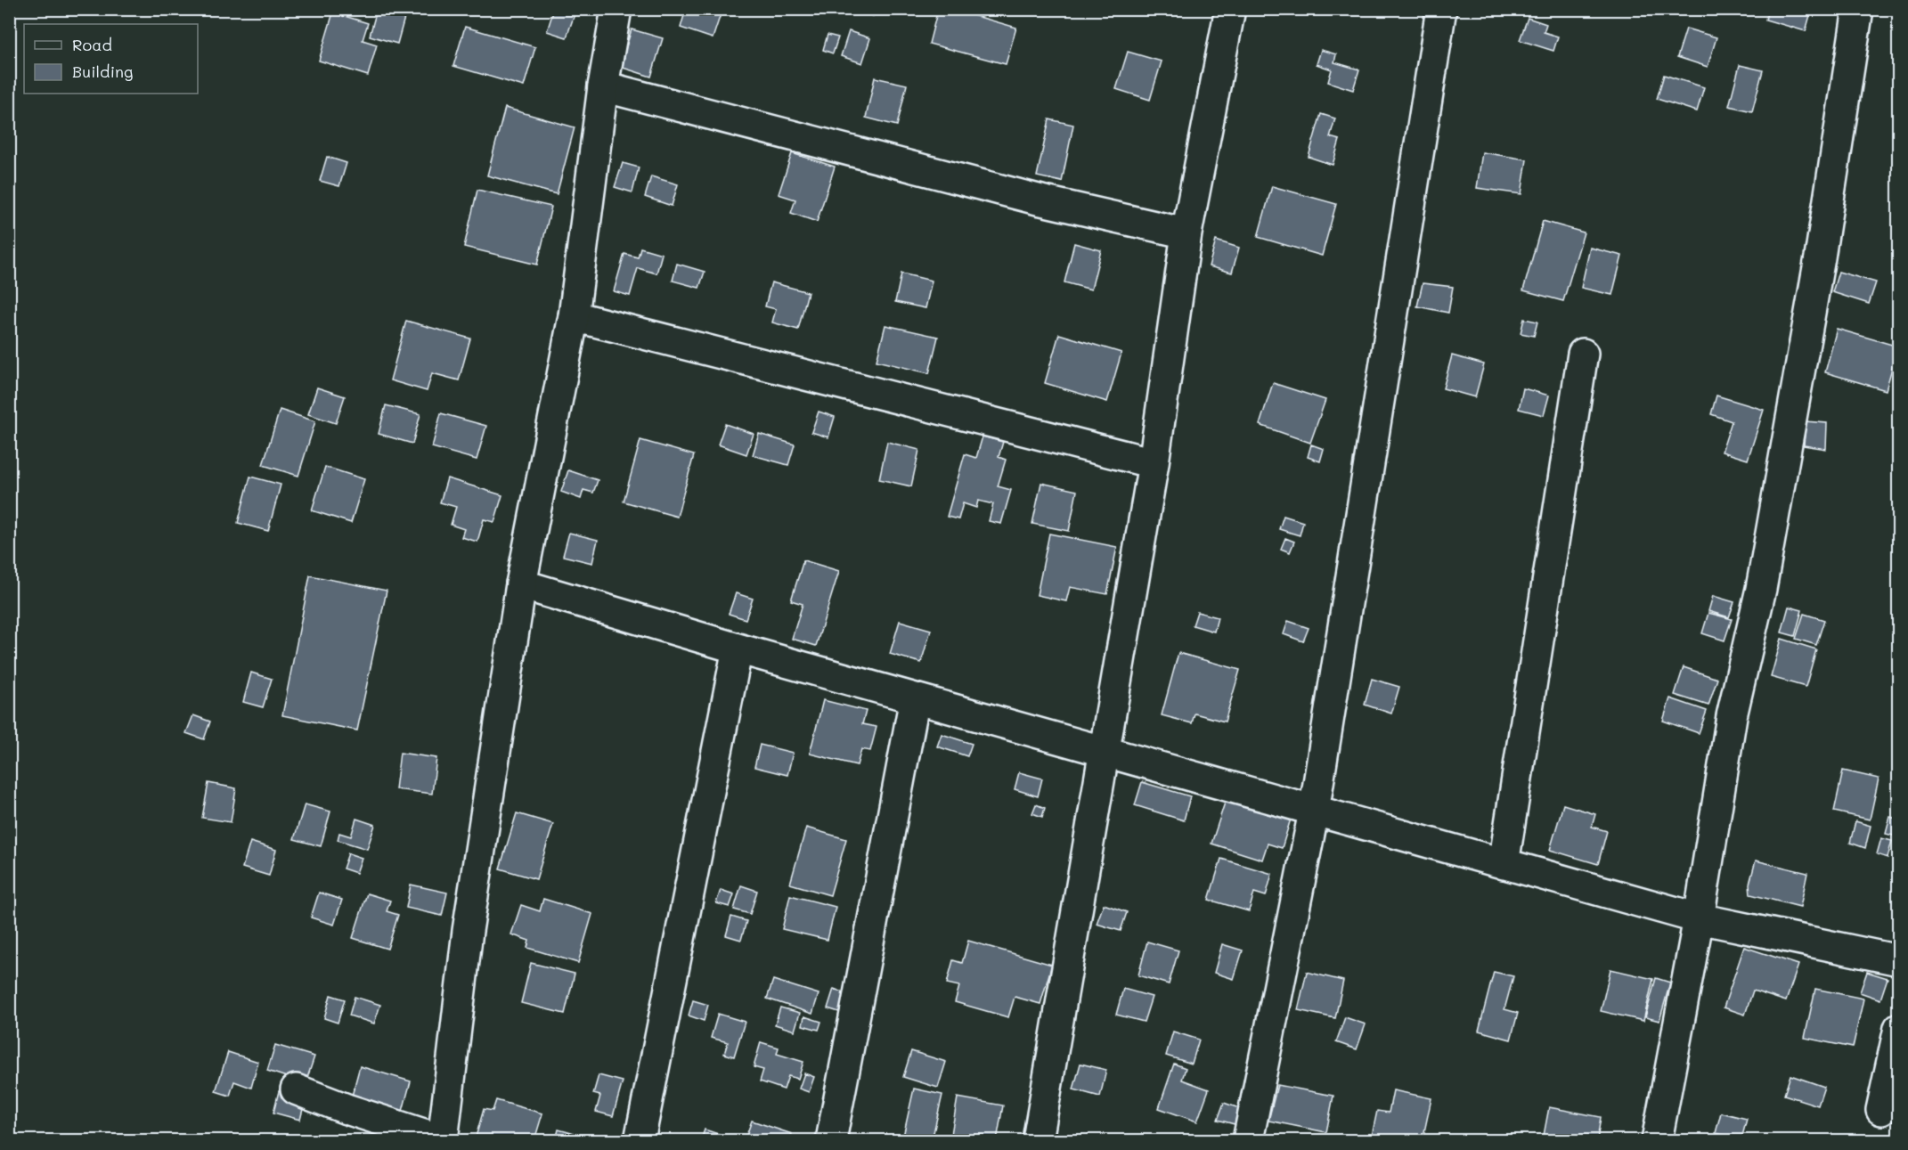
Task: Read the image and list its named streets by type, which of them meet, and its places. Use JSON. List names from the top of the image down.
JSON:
{
  "legend": ["Road", "Building"]
}
